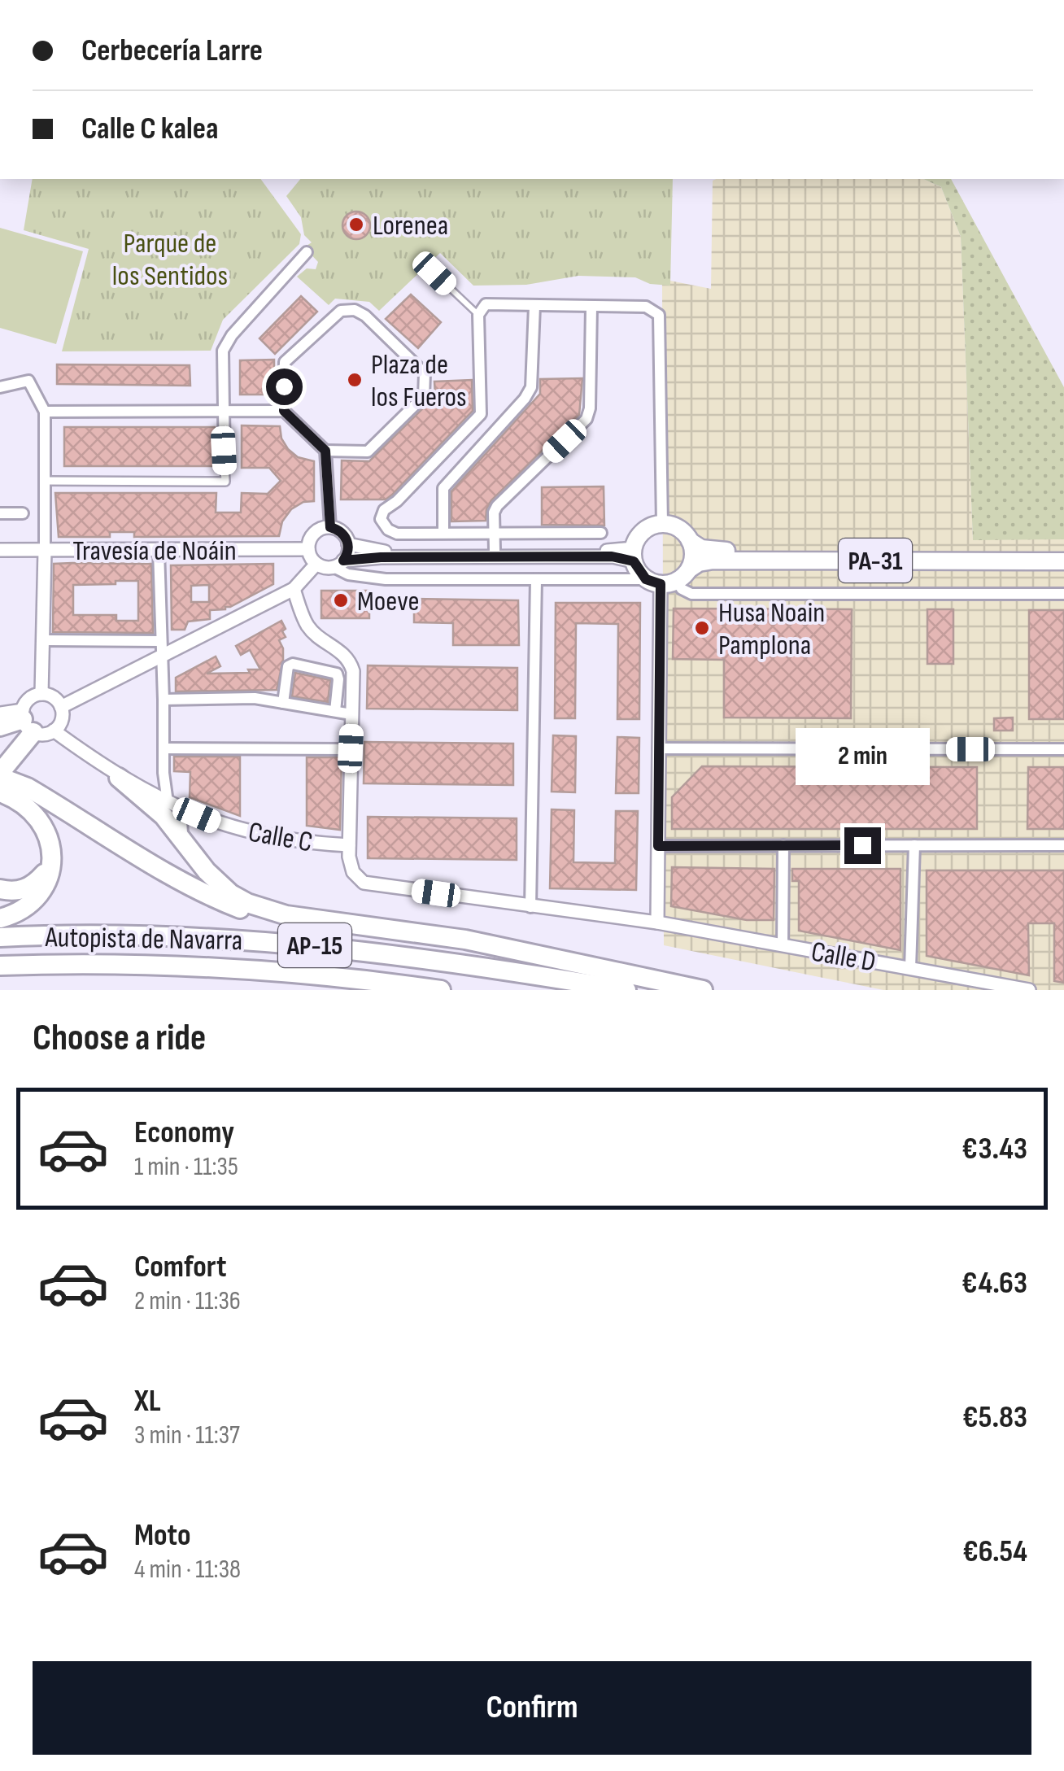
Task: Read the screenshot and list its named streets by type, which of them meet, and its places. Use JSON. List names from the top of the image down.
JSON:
{
  "streets": {
    "highway": ["PA-31", "Autopista de Navarra", "AP-15"],
    "street": ["Travesía de Noáin", "Calle C", "Calle D"]
  },
  "crossings": [
    ["Calle C", "Calle D"]
  ],
  "parks": ["Parque de los Sentidos"],
  "places": [
    "Lorenea",
    "Plaza de los Fueros",
    "Moeve",
    "Husa Noain Pamplona"
  ],
  "page": {
    "banner": ["Cerbecería Larre", "Calle C kalea"],
    "bubble": "2 min",
    "heading": "Choose a ride",
    "list": [
      {
        "name": "Economy",
        "note": "1 min · 11:35",
        "value": "€3.43"
      },
      {
        "name": "Comfort",
        "note": "2 min · 11:36",
        "value": "€4.63"
      },
      {
        "name": "XL",
        "note": "3 min · 11:37",
        "value": "€5.83"
      },
      {
        "name": "Moto",
        "note": "4 min · 11:38",
        "value": "€6.54"
      }
    ],
    "buttons": "Confirm"
  }
}
